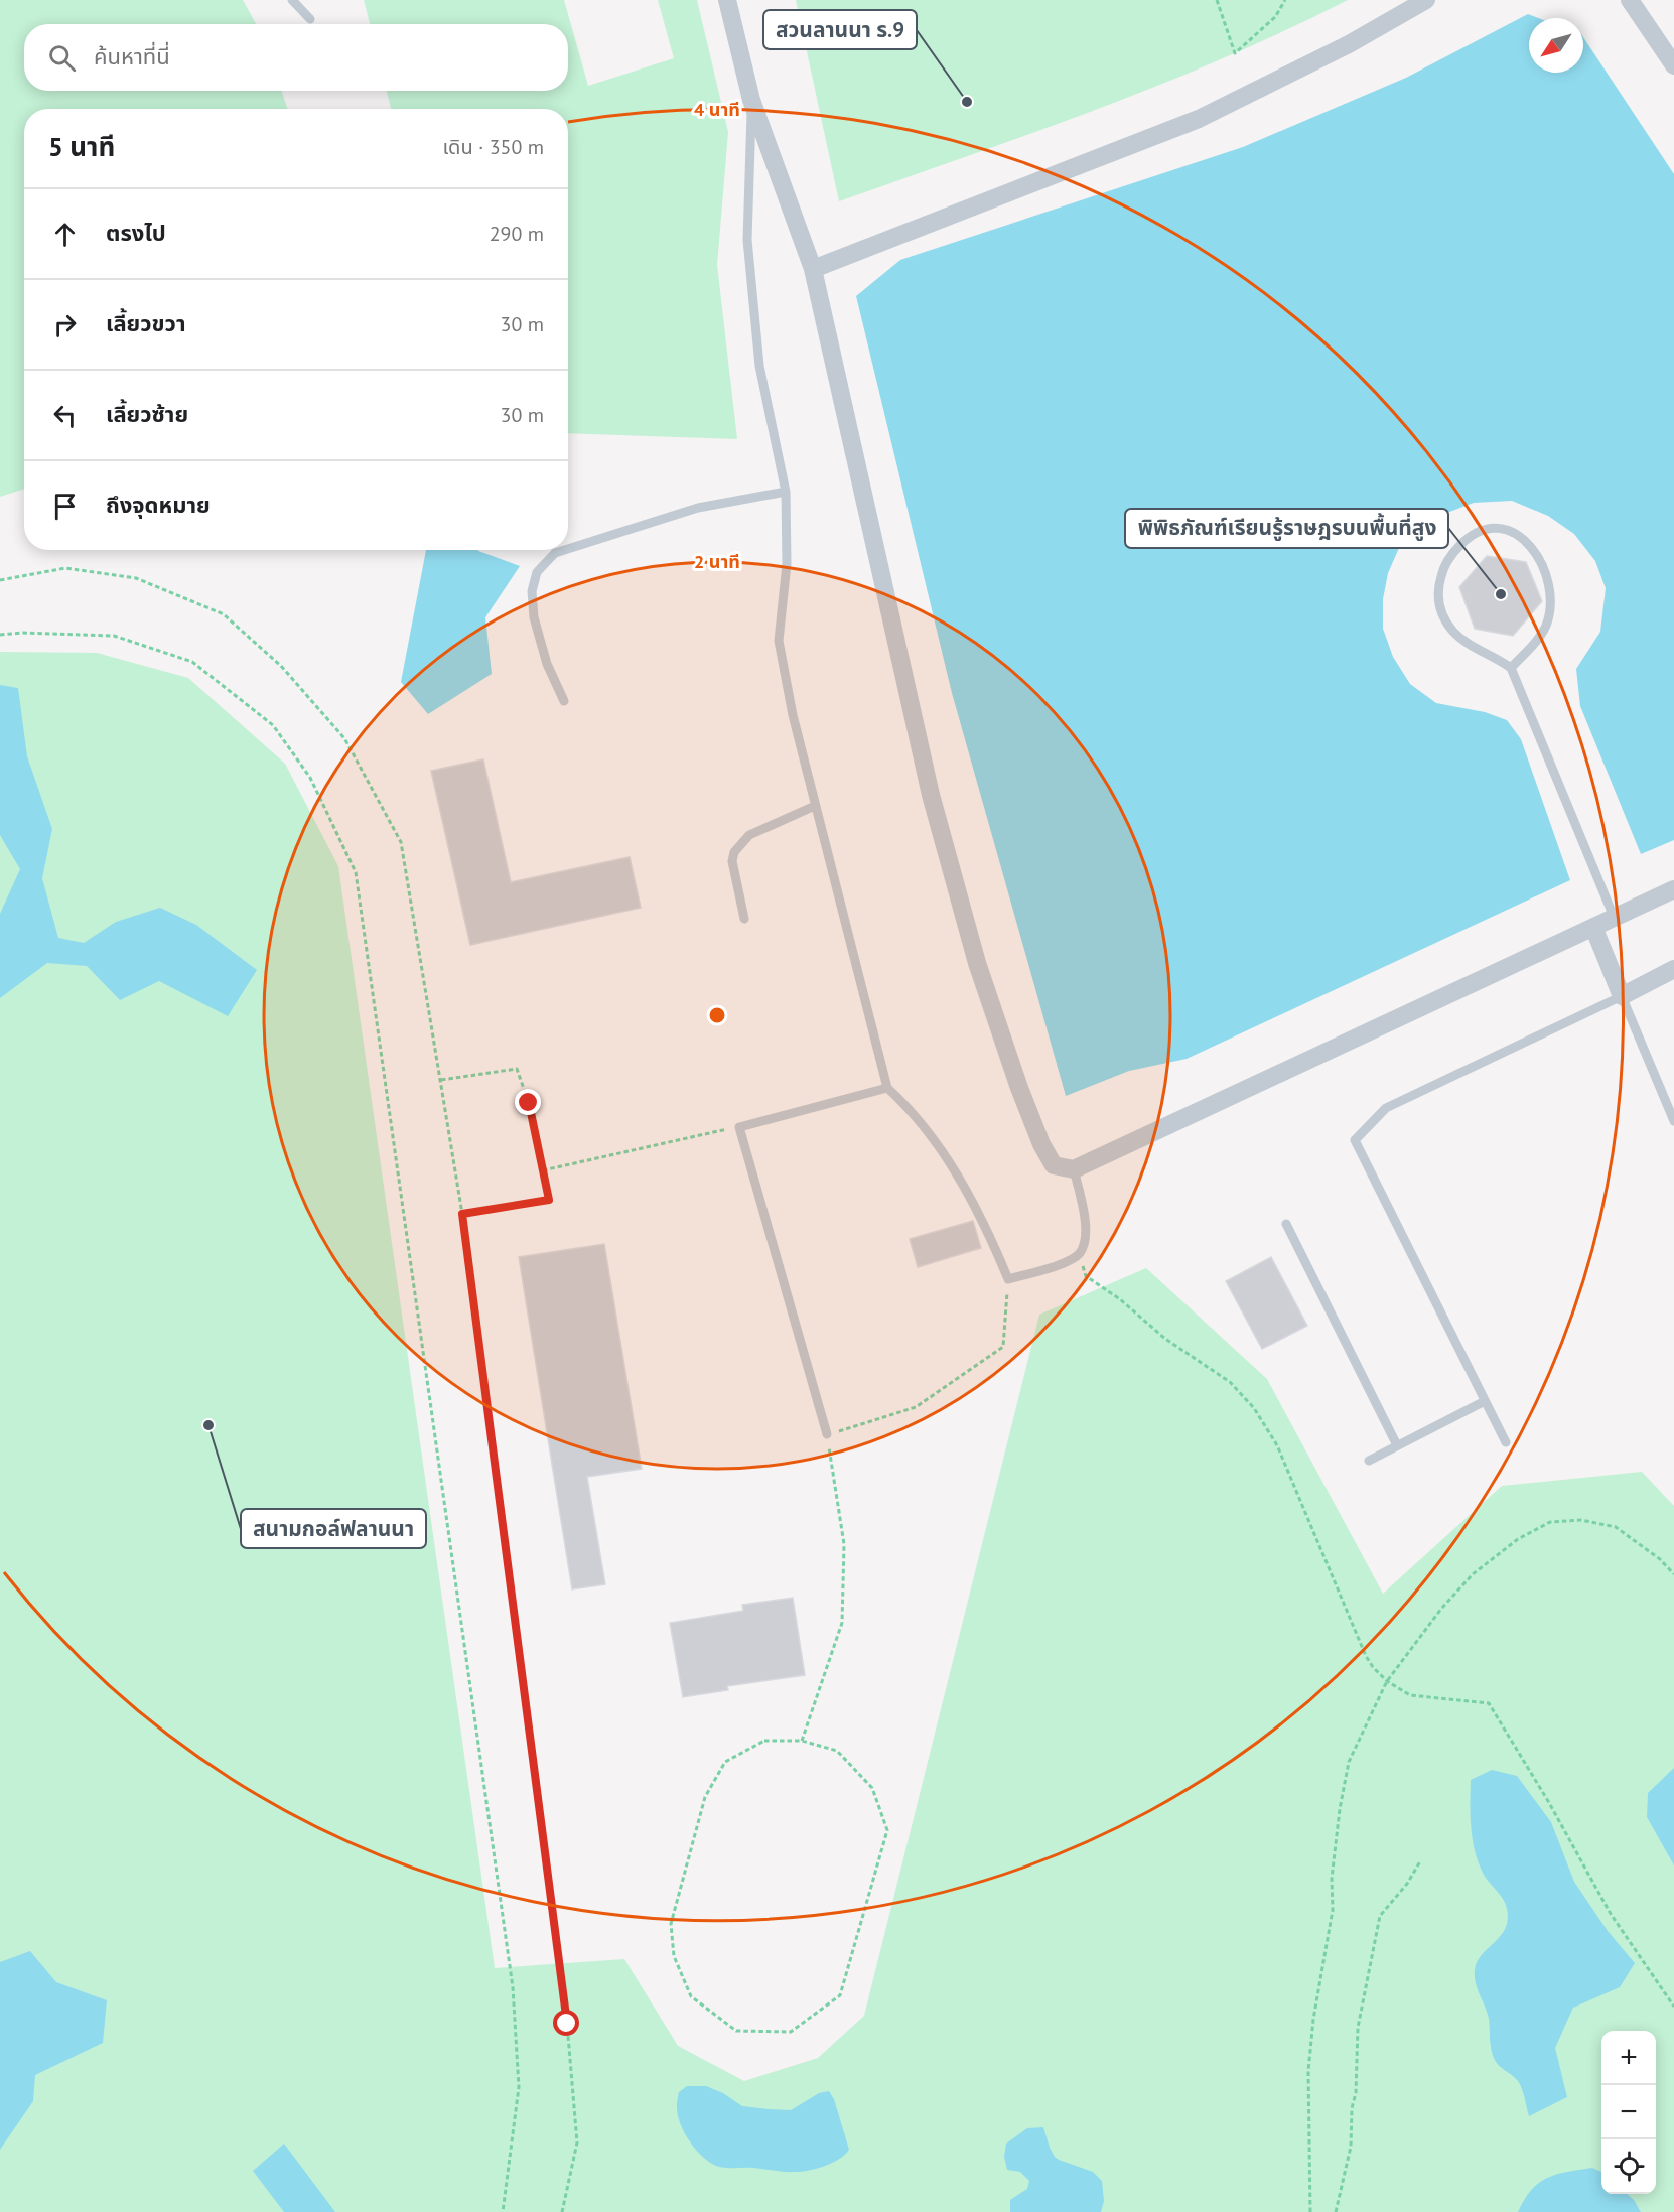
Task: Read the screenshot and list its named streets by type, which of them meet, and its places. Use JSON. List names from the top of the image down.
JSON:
{
  "places": ["สวนลานนา ร.9", "พิพิธภัณฑ์เรียนรู้ราษฎรบนพื้นที่สูง", "สนามกอล์ฟลานนา"],
  "north": "bottom left",
  "page": {
    "search": "ค้นหาที่นี่",
    "heading": ["5 นาที", "เดิน · 350 m"],
    "list": [
      ["ตรงไป", "290 m"],
      ["เลี้ยวขวา", "30 m"],
      ["เลี้ยวซ้าย", "30 m"],
      "ถึงจุดหมาย"
    ],
    "map_buttons": ["+", "−"]
  },
  "rings": ["4 นาที", "2 นาที"]
}
